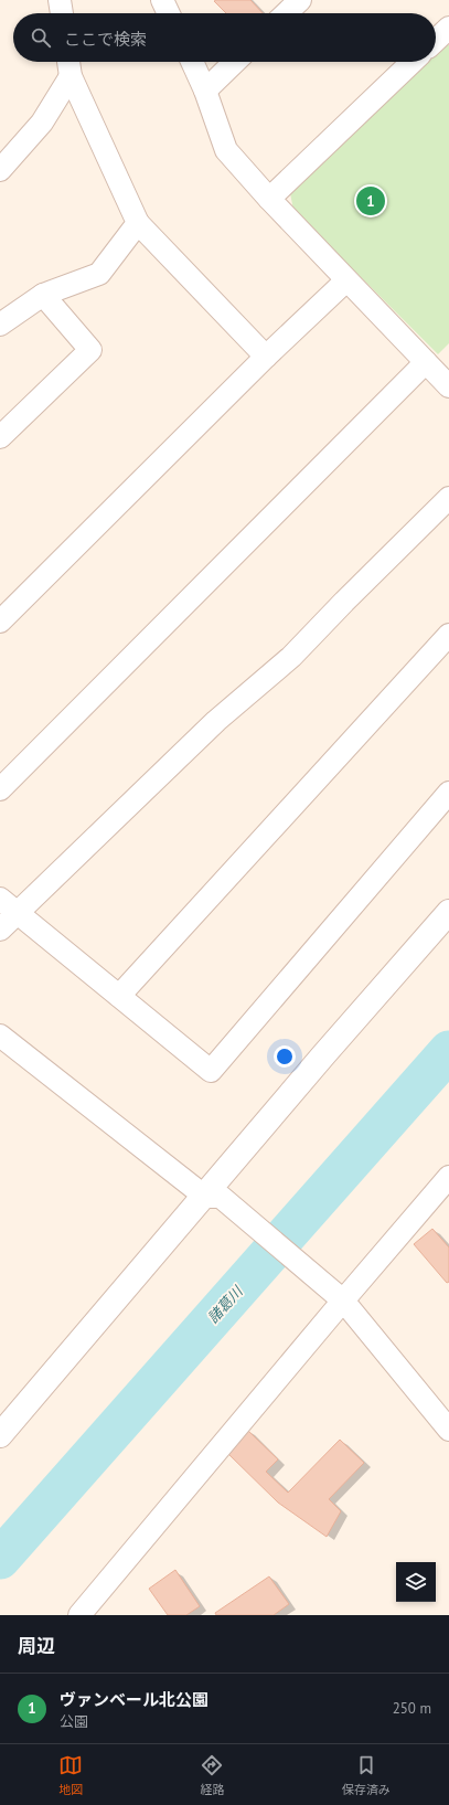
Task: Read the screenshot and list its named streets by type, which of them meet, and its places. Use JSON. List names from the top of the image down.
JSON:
{
  "water": ["諸葛川"],
  "page": {
    "search": "ここで検索",
    "pins": "1",
    "heading": "周辺",
    "list": [
      {
        "mark": "1",
        "name": "ヴァンベール北公園",
        "note": "公園",
        "value": "250 m"
      }
    ],
    "nav": ["地図", "経路", "保存済み"]
  }
}
